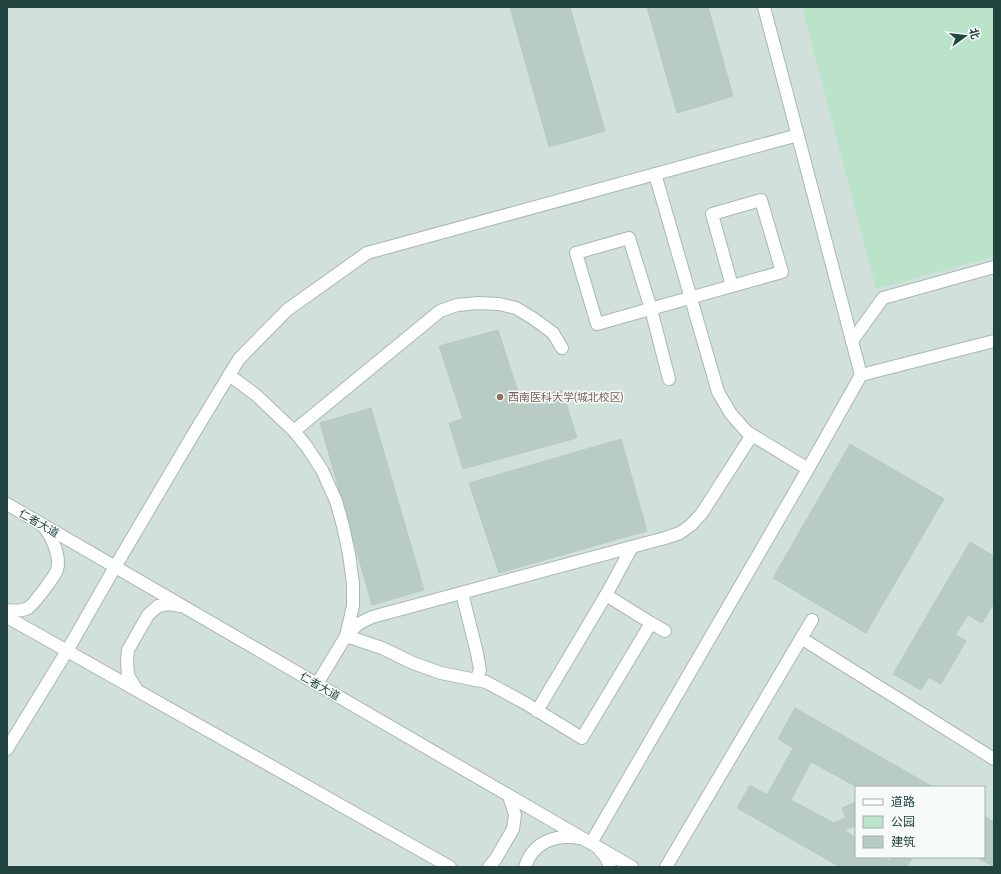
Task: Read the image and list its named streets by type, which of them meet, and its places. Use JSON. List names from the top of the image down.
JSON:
{
  "streets": {
    "street": ["仁者大道"]
  },
  "places": ["西南医科大学(城北校区)"],
  "legend": ["道路", "公园", "建筑"],
  "north": "right"
}
